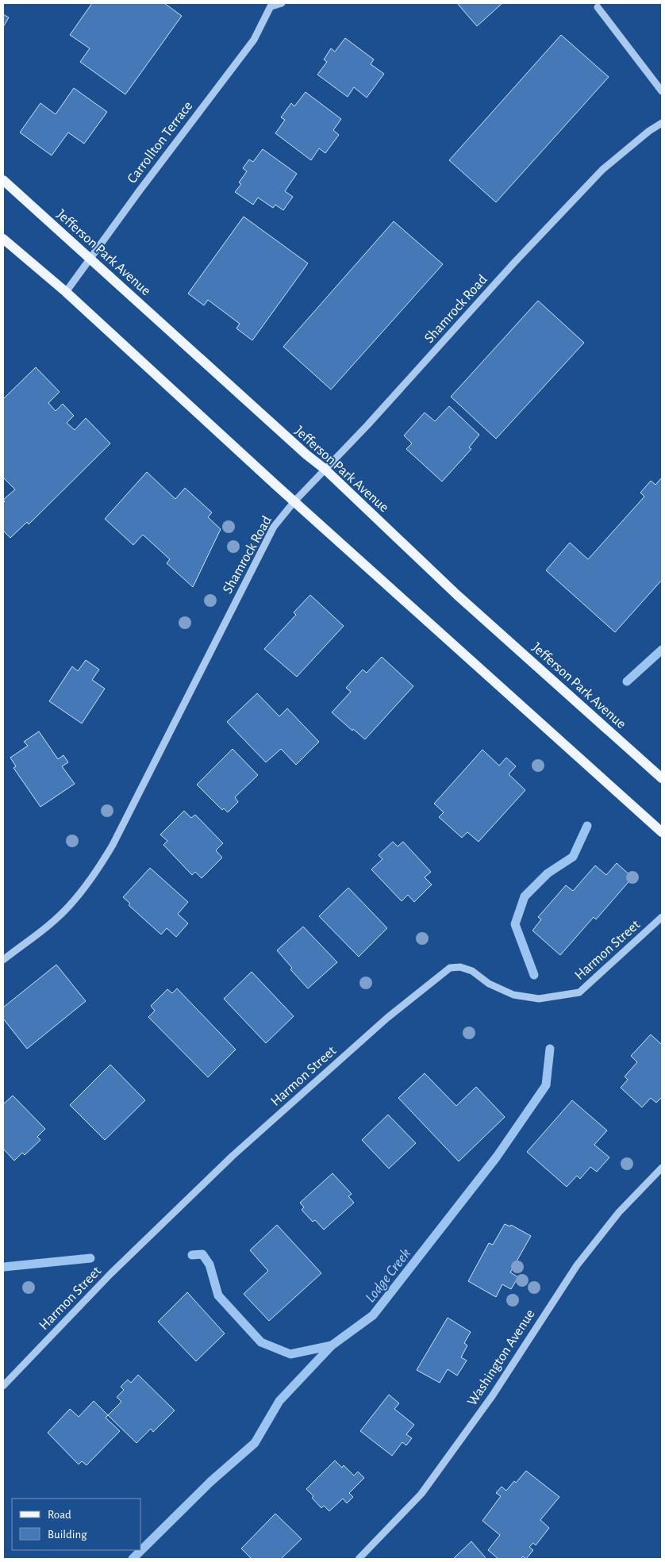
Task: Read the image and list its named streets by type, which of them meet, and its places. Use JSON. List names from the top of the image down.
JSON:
{
  "streets": {
    "main road": ["Jefferson Park Avenue"],
    "street": [
      "Carrollton Terrace",
      "Shamrock Road",
      "Harmon Street",
      "Washington Avenue"
    ]
  },
  "crossings": [
    ["Carrollton Terrace", "Jefferson Park Avenue"],
    ["Jefferson Park Avenue", "Shamrock Road"]
  ],
  "water": ["Lodge Creek"],
  "legend": ["Road", "Building"]
}
